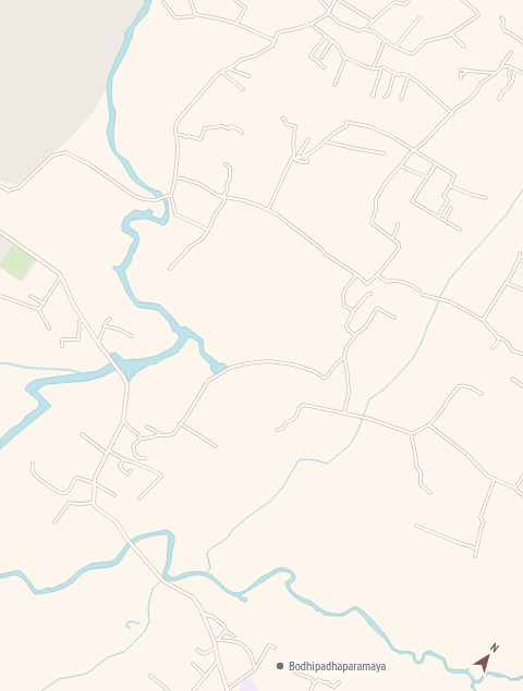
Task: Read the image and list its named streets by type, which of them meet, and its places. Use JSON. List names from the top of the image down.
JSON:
{
  "places": ["Bodhipadhaparamaya"],
  "north": "top right"
}
